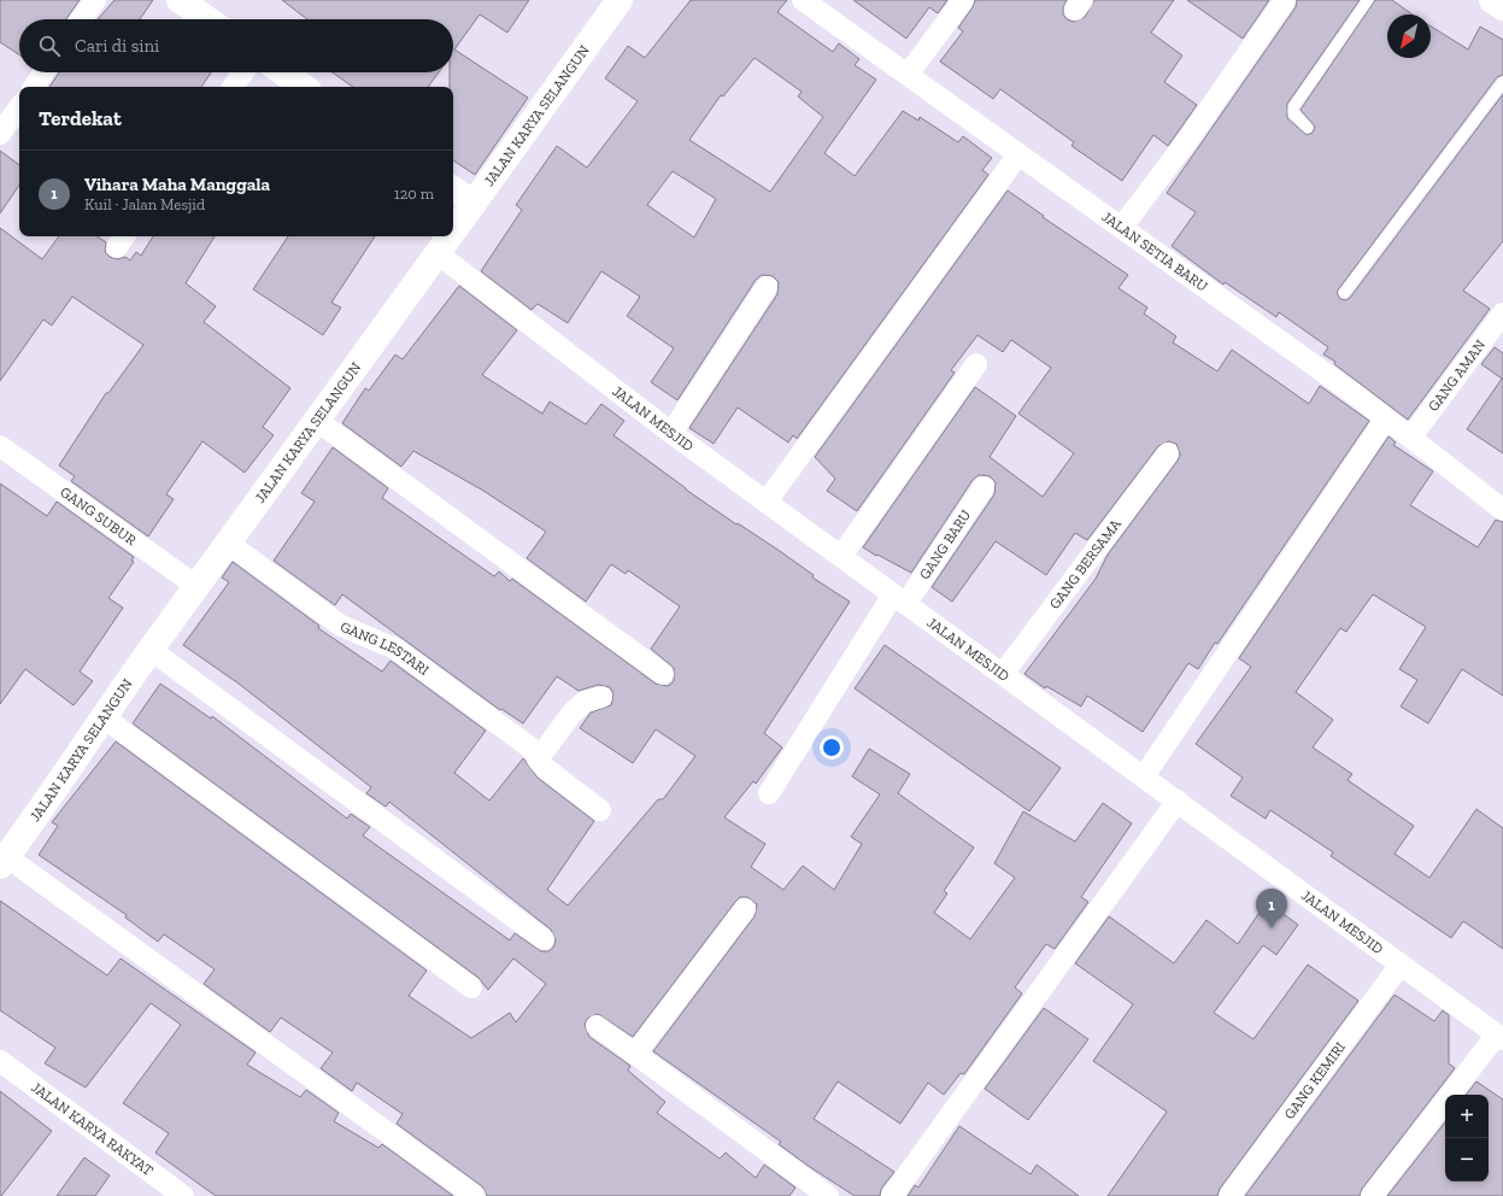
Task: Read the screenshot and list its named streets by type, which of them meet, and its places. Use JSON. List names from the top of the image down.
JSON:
{
  "streets": {
    "street": [
      "JALAN KARYA SELANGUN",
      "JALAN SETIA BARU",
      "GANG AMAN",
      "JALAN MESJID",
      "GANG SUBUR",
      "GANG BARU",
      "GANG BERSAMA",
      "GANG LESTARI",
      "GANG KEMIRI",
      "JALAN KARYA RAKYAT"
    ]
  },
  "crossings": [
    ["JALAN KARYA SELANGUN", "JALAN MESJID"],
    ["JALAN KARYA SELANGUN", "GANG SUBUR"],
    ["JALAN KARYA SELANGUN", "GANG LESTARI"],
    ["JALAN SETIA BARU", "GANG AMAN"],
    ["JALAN MESJID", "GANG BARU"],
    ["JALAN MESJID", "GANG BERSAMA"],
    ["JALAN MESJID", "GANG KEMIRI"]
  ],
  "north": "bottom left",
  "page": {
    "search": "Cari di sini",
    "heading": "Terdekat",
    "list": [
      {
        "mark": "1",
        "name": "Vihara Maha Manggala",
        "note": "Kuil · Jalan Mesjid",
        "value": "120 m"
      }
    ],
    "pins": "1",
    "map_buttons": ["+", "−"]
  }
}
